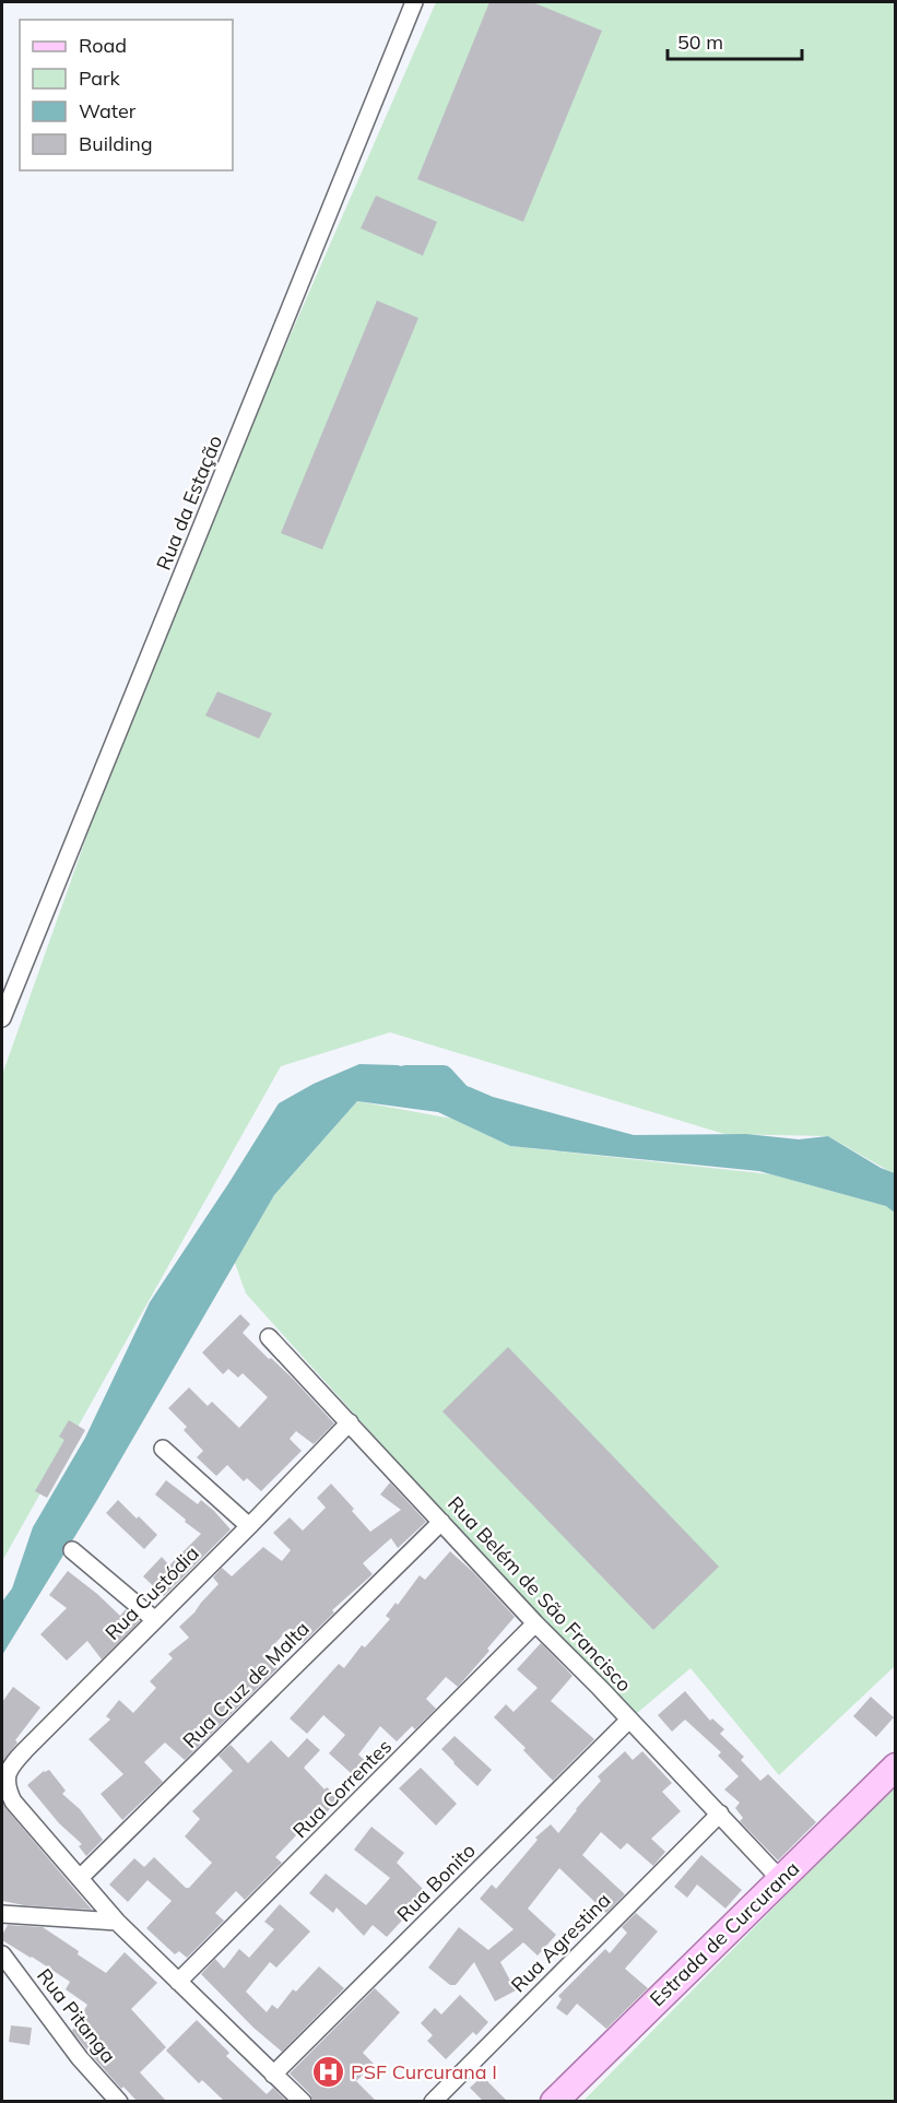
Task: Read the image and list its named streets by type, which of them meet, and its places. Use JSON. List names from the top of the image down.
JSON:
{
  "streets": {
    "main road": ["Estrada de Curcurana"],
    "street": [
      "Rua da Estação",
      "Rua Custódia",
      "Rua Belém de São Francisco",
      "Rua Cruz de Malta",
      "Rua Correntes",
      "Rua Bonito",
      "Rua Agrestina",
      "Rua Pitanga"
    ]
  },
  "crossings": [
    ["Rua Custódia", "Rua Belém de São Francisco"],
    ["Rua Custódia", "Rua Cruz de Malta"],
    ["Rua Belém de São Francisco", "Rua Cruz de Malta"],
    ["Rua Belém de São Francisco", "Rua Correntes"],
    ["Rua Belém de São Francisco", "Rua Bonito"],
    ["Rua Belém de São Francisco", "Estrada de Curcurana"],
    ["Rua Belém de São Francisco", "Rua Agrestina"]
  ],
  "places": {
    "hospital": ["PSF Curcurana I"]
  },
  "legend": [
    "Road",
    "Park",
    "Water",
    "Building"
  ],
  "scale_bar": "50 m"
}
